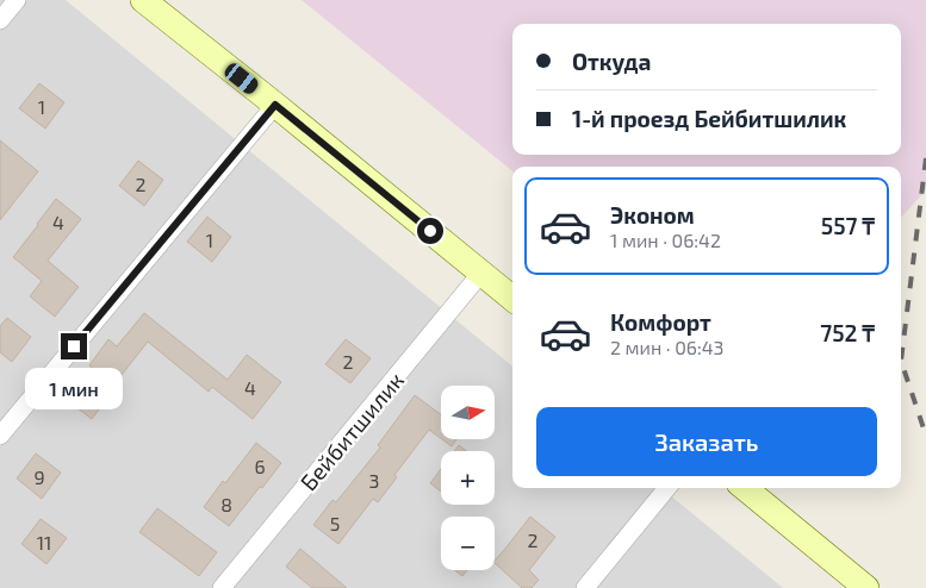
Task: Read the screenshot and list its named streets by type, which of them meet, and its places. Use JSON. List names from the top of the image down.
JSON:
{
  "streets": {
    "street": ["Бейбитшилик"]
  },
  "house_numbers": [
    "1",
    "2",
    "4",
    "1",
    "2",
    "4",
    "6",
    "9",
    "3",
    "8",
    "5",
    "2",
    "11"
  ],
  "north": "right",
  "page": {
    "banner": ["Откуда", "1-й проезд Бейбитшилик"],
    "list": [
      {
        "name": "Эконом",
        "note": "1 мин · 06:42",
        "value": "557 ₸"
      },
      {
        "name": "Комфорт",
        "note": "2 мин · 06:43",
        "value": "752 ₸"
      }
    ],
    "bubble": "1 мин",
    "map_buttons": ["+", "−"],
    "buttons": "Заказать"
  }
}
